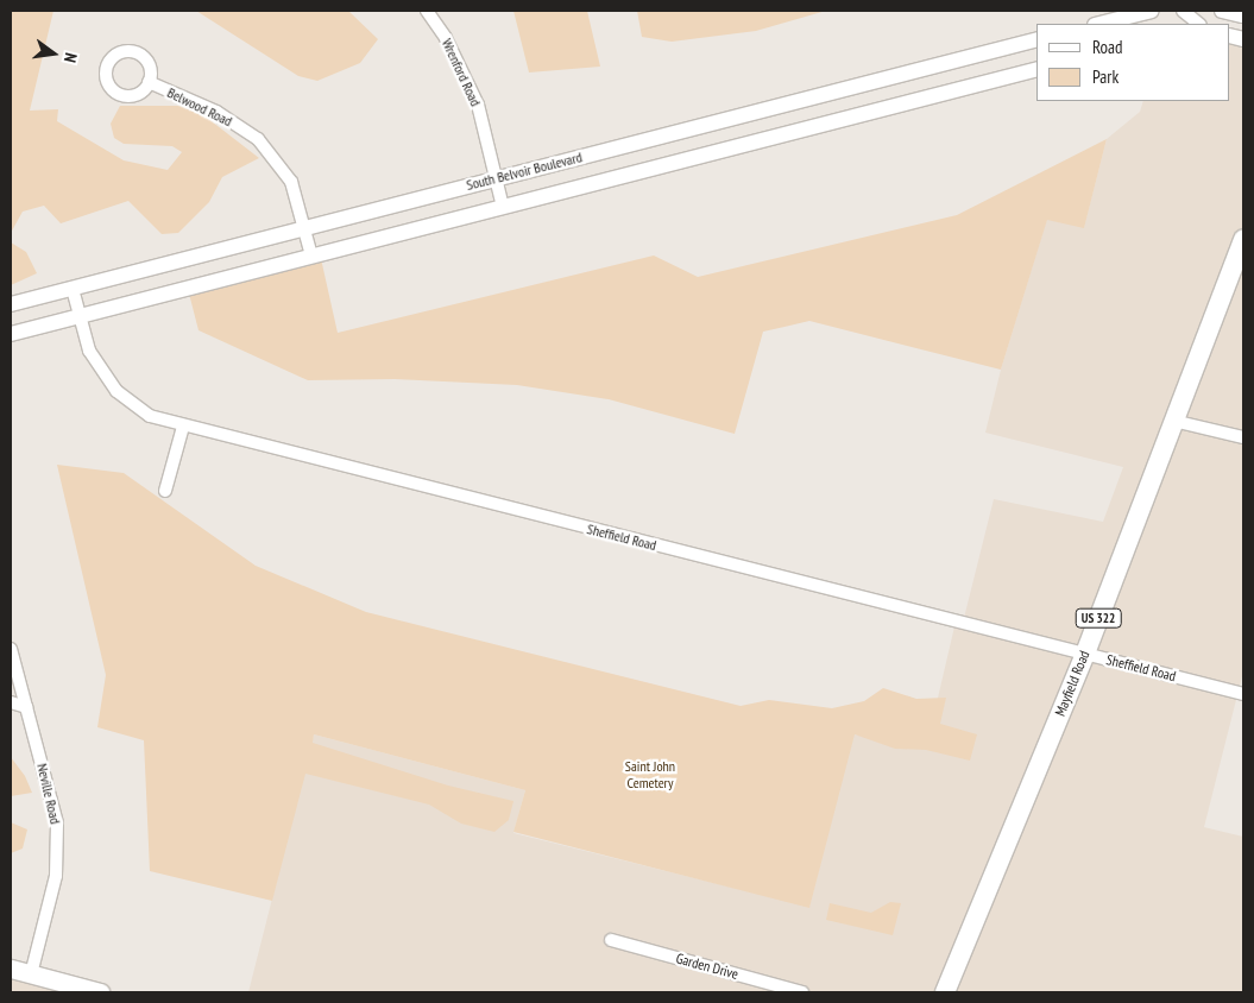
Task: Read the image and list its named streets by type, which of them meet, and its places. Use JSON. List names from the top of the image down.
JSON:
{
  "streets": {
    "main road": ["US 322", "Mayfield Road"],
    "street": [
      "Wrenford Road",
      "Belwood Road",
      "South Belvoir Boulevard",
      "Sheffield Road",
      "Neville Road",
      "Garden Drive"
    ]
  },
  "crossings": [
    ["Wrenford Road", "South Belvoir Boulevard"],
    ["Belwood Road", "South Belvoir Boulevard"],
    ["South Belvoir Boulevard", "Sheffield Road"],
    ["Sheffield Road", "Mayfield Road"]
  ],
  "parks": ["Saint John Cemetery"],
  "legend": ["Road", "Park"],
  "north": "right"
}
